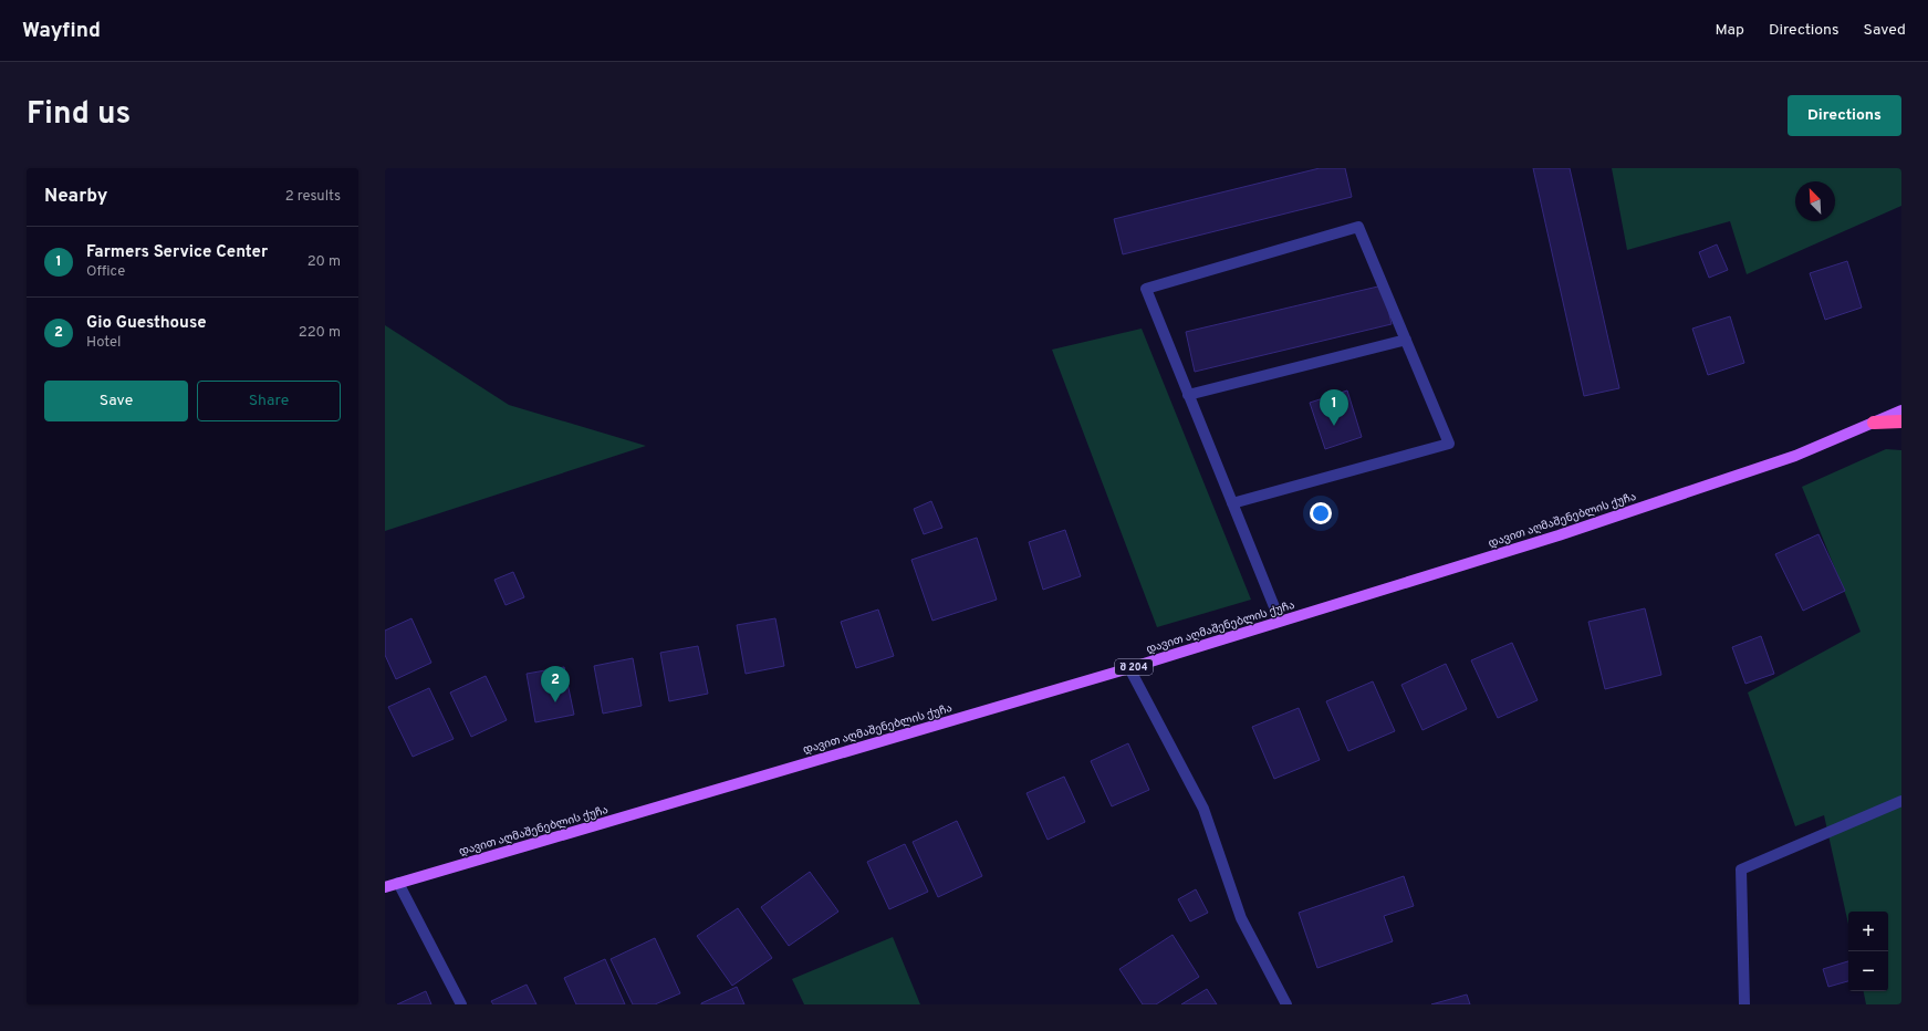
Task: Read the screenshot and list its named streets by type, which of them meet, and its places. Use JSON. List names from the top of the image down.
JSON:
{
  "streets": {
    "main road": ["დავით აღმაშენებლის ქუჩა", "შ 204"]
  },
  "north": "top left",
  "page": {
    "header": "Wayfind",
    "nav": ["Map", "Directions", "Saved"],
    "title": "Find us",
    "buttons": [
      "Directions",
      ["Save", "Share"]
    ],
    "heading": ["Nearby", "2 results"],
    "list": [
      {
        "mark": "1",
        "name": "Farmers Service Center",
        "note": "Office",
        "value": "20 m"
      },
      {
        "mark": "2",
        "name": "Gio Guesthouse",
        "note": "Hotel",
        "value": "220 m"
      }
    ],
    "pins": ["1", "2"],
    "map_buttons": ["+", "−"]
  }
}
